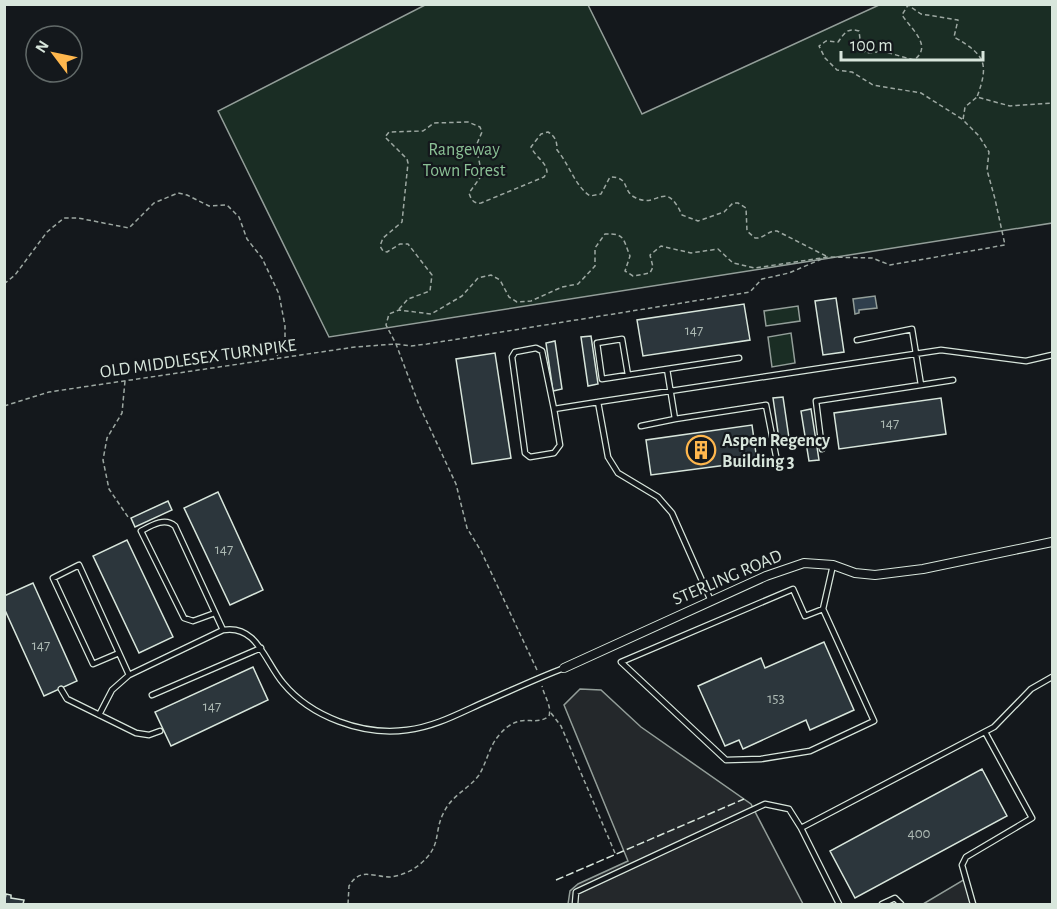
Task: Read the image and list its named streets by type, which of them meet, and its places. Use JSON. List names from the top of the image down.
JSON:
{
  "streets": {
    "street": ["STERLING ROAD"],
    "path": ["OLD MIDDLESEX TURNPIKE"]
  },
  "parks": ["Rangeway Town Forest"],
  "places": {
    "building": ["Aspen Regency Building 3"]
  },
  "house_numbers": [
    "147",
    "147",
    "147",
    "147",
    "153",
    "147",
    "400"
  ],
  "scale_bar": "100 m",
  "north": "top left"
}
